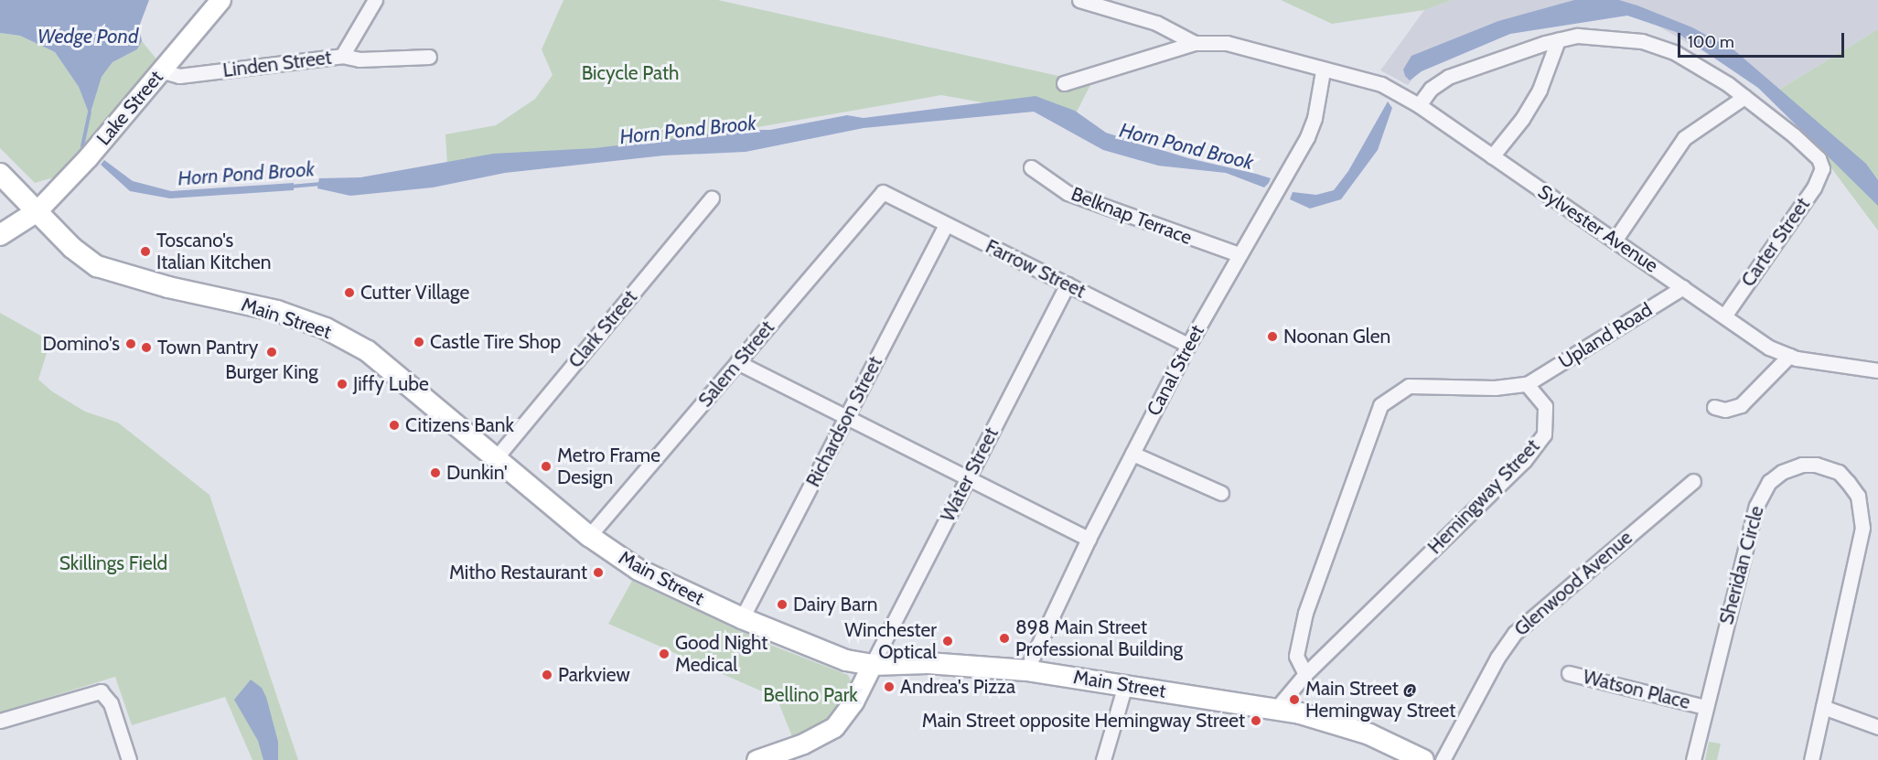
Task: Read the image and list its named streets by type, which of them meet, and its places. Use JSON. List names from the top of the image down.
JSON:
{
  "streets": {
    "main road": ["Main Street"],
    "street": [
      "Linden Street",
      "Lake Street",
      "Belknap Terrace",
      "Sylvester Avenue",
      "Carter Street",
      "Farrow Street",
      "Clark Street",
      "Upland Road",
      "Salem Street",
      "Canal Street",
      "Richardson Street",
      "Water Street",
      "Hemingway Street",
      "Sheridan Circle",
      "Glenwood Avenue",
      "Watson Place"
    ]
  },
  "crossings": [
    ["Linden Street", "Lake Street"],
    ["Lake Street", "Main Street"],
    ["Belknap Terrace", "Canal Street"],
    ["Sylvester Avenue", "Carter Street"],
    ["Sylvester Avenue", "Upland Road"],
    ["Sylvester Avenue", "Canal Street"],
    ["Farrow Street", "Salem Street"],
    ["Farrow Street", "Canal Street"],
    ["Farrow Street", "Richardson Street"],
    ["Farrow Street", "Water Street"],
    ["Main Street", "Clark Street"],
    ["Main Street", "Salem Street"],
    ["Main Street", "Canal Street"],
    ["Main Street", "Richardson Street"],
    ["Main Street", "Water Street"],
    ["Main Street", "Hemingway Street"],
    ["Upland Road", "Hemingway Street"],
    ["Sheridan Circle", "Watson Place"]
  ],
  "water": ["Wedge Pond", "Horn Pond Brook"],
  "parks": ["Bicycle Path", "Skillings Field", "Bellino Park"],
  "places": [
    "Toscano's Italian Kitchen",
    "Cutter Village",
    "Noonan Glen",
    "Castle Tire Shop",
    "Domino's",
    "Town Pantry",
    "Burger King",
    "Jiffy Lube",
    "Citizens Bank",
    "Metro Frame Design",
    "Dunkin'",
    "Mitho Restaurant",
    "Dairy Barn",
    "898 Main Street Professional Building",
    "Winchester Optical",
    "Good Night Medical",
    "Parkview",
    "Andrea's Pizza",
    "Main Street @ Hemingway Street",
    "Main Street opposite Hemingway Street"
  ],
  "scale_bar": "100 m"
}
